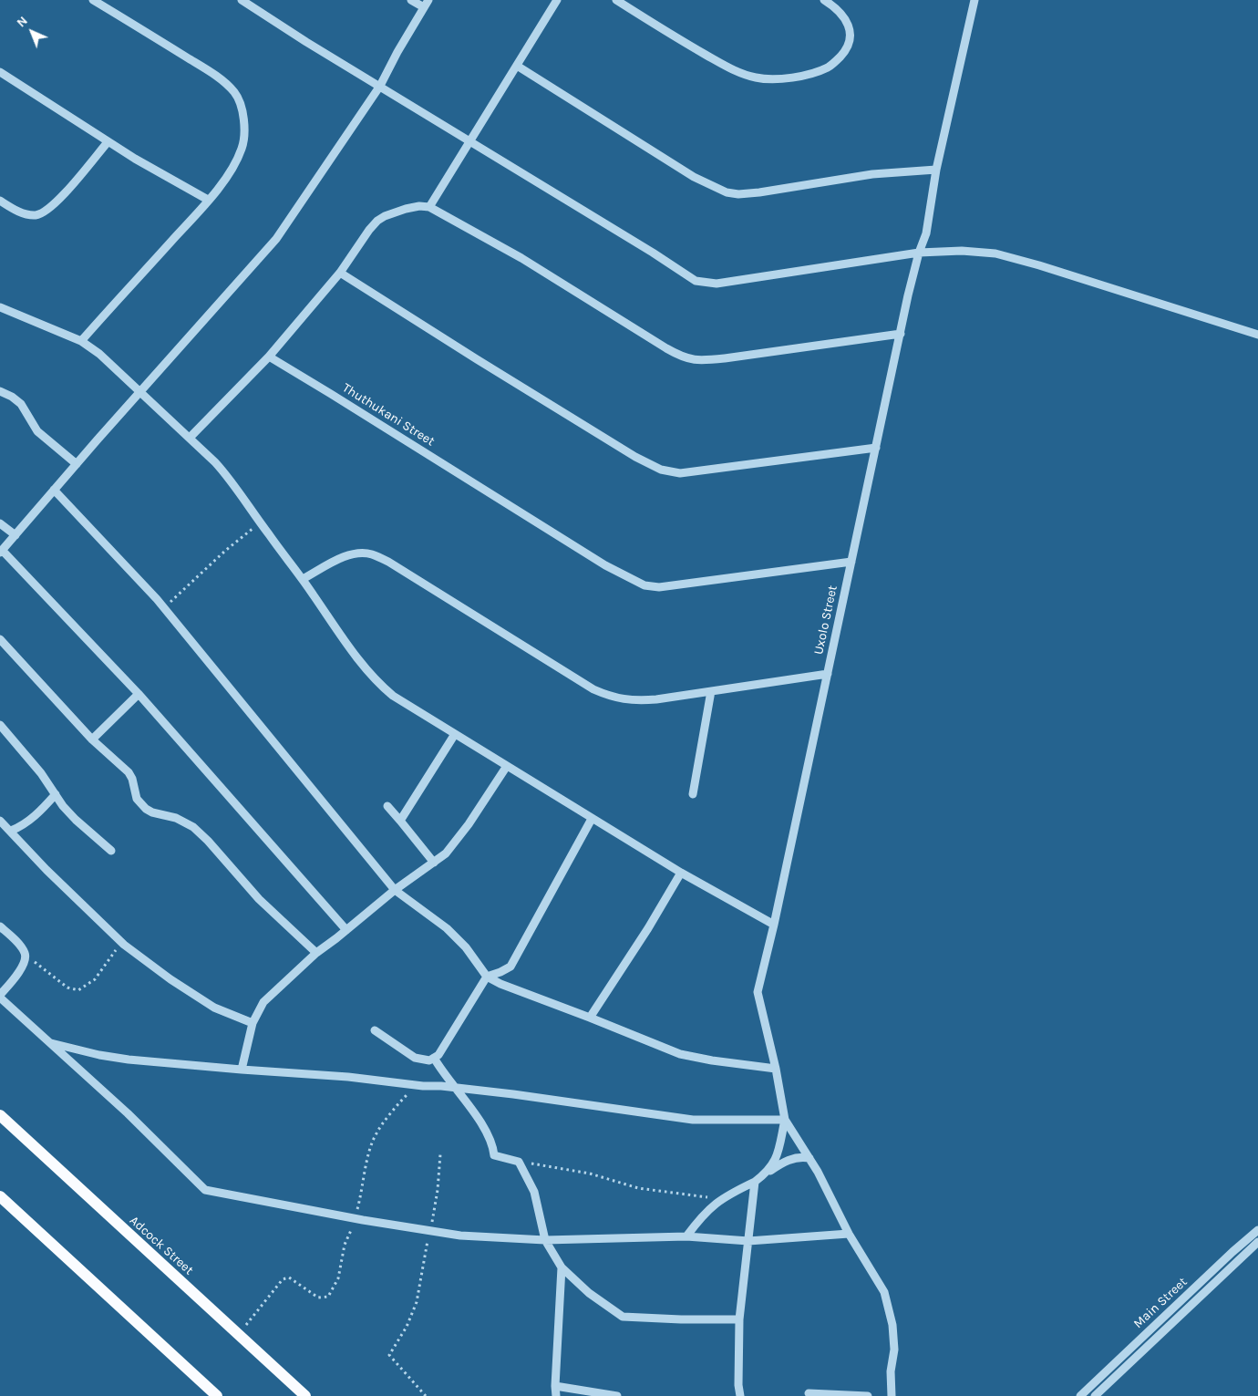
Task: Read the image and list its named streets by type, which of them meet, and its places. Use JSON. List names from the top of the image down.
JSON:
{
  "streets": {
    "main road": ["Adcock Street"],
    "street": ["Thuthukani Street", "Uxolo Street", "Main Street"]
  },
  "crossings": [
    ["Thuthukani Street", "Uxolo Street"]
  ],
  "north": "top left"
}
